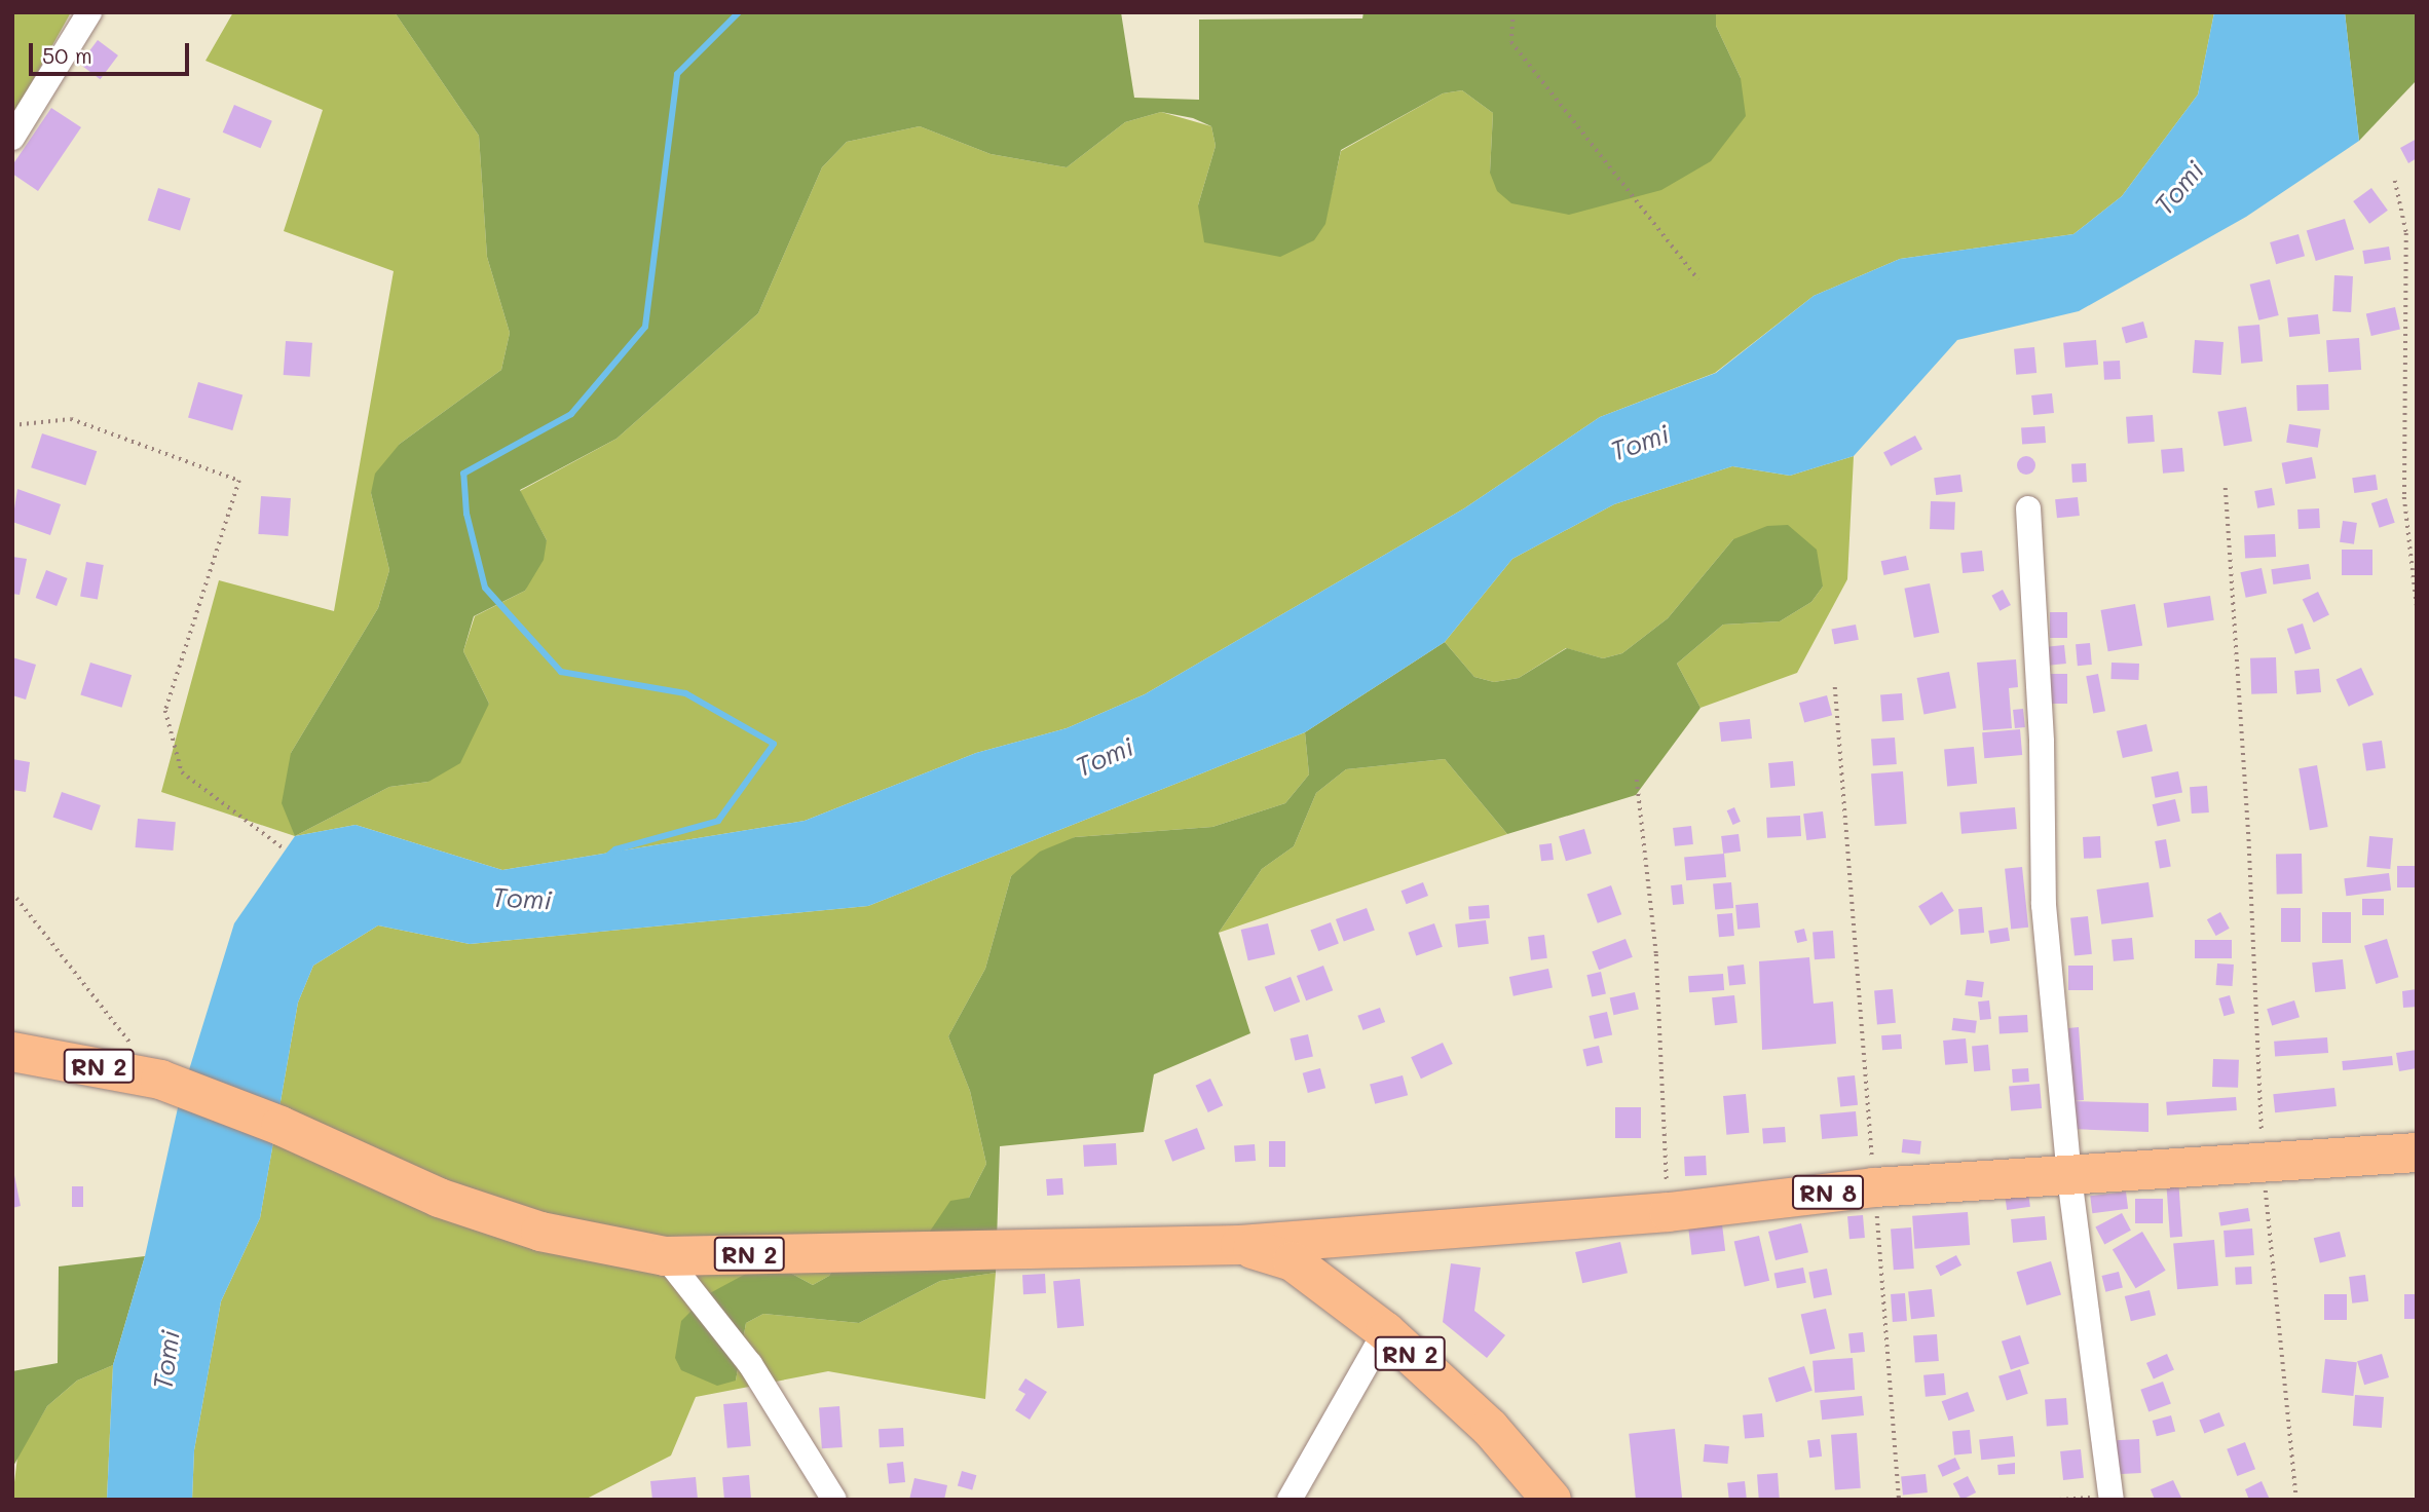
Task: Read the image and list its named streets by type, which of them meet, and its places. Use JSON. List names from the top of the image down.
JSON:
{
  "streets": {
    "main road": ["RN 2", "RN 8"]
  },
  "crossings": [
    ["RN 2", "RN 8"]
  ],
  "water": ["Tomi"],
  "scale_bar": "50 m"
}
